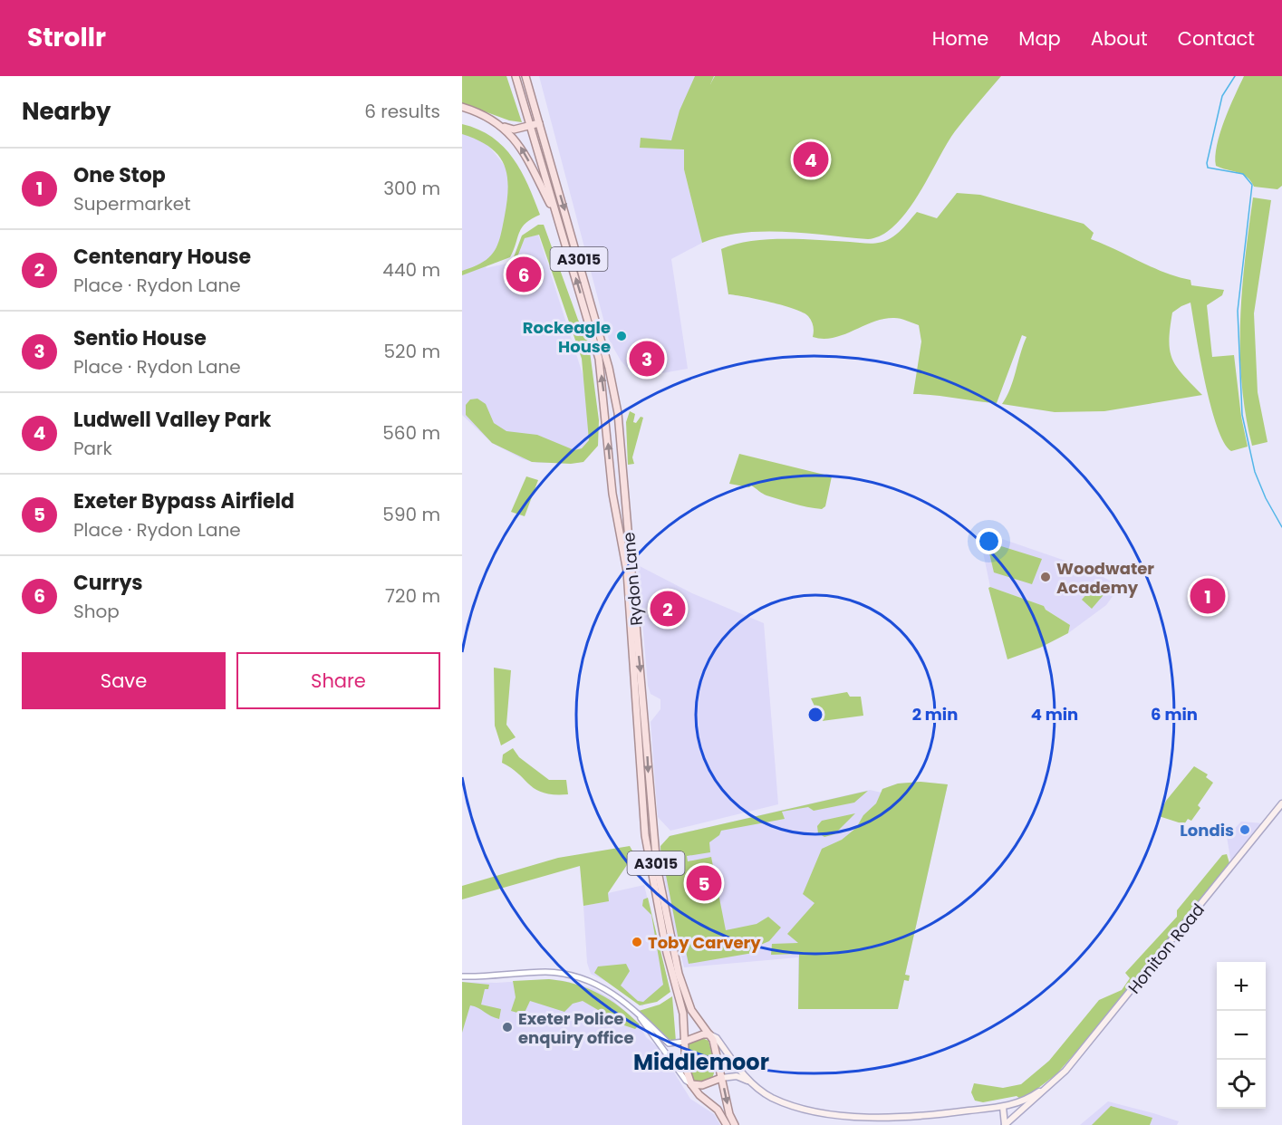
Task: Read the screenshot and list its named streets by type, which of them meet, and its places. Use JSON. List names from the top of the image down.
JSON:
{
  "streets": {
    "main road": ["A3015", "Rydon Lane", "Honiton Road"]
  },
  "crossings": [
    ["A3015", "Rydon Lane"]
  ],
  "districts": ["Middlemoor"],
  "places": [
    "Rockeagle House",
    "Woodwater Academy",
    "Londis",
    "Toby Carvery",
    "Exeter Police enquiry office"
  ],
  "page": {
    "header": "Strollr",
    "nav": [
      "Home",
      "Map",
      "About",
      "Contact"
    ],
    "heading": ["Nearby", "6 results"],
    "pins": [
      "4",
      "6",
      "3",
      "1",
      "2",
      "5"
    ],
    "list": [
      {
        "mark": "1",
        "name": "One Stop",
        "note": "Supermarket",
        "value": "300 m"
      },
      {
        "mark": "2",
        "name": "Centenary House",
        "note": "Place · Rydon Lane",
        "value": "440 m"
      },
      {
        "mark": "3",
        "name": "Sentio House",
        "note": "Place · Rydon Lane",
        "value": "520 m"
      },
      {
        "mark": "4",
        "name": "Ludwell Valley Park",
        "note": "Park",
        "value": "560 m"
      },
      {
        "mark": "5",
        "name": "Exeter Bypass Airfield",
        "note": "Place · Rydon Lane",
        "value": "590 m"
      },
      {
        "mark": "6",
        "name": "Currys",
        "note": "Shop",
        "value": "720 m"
      }
    ],
    "buttons": ["Save", "Share"],
    "map_buttons": ["+", "−"]
  },
  "rings": ["2 min", "4 min", "6 min"]
}
